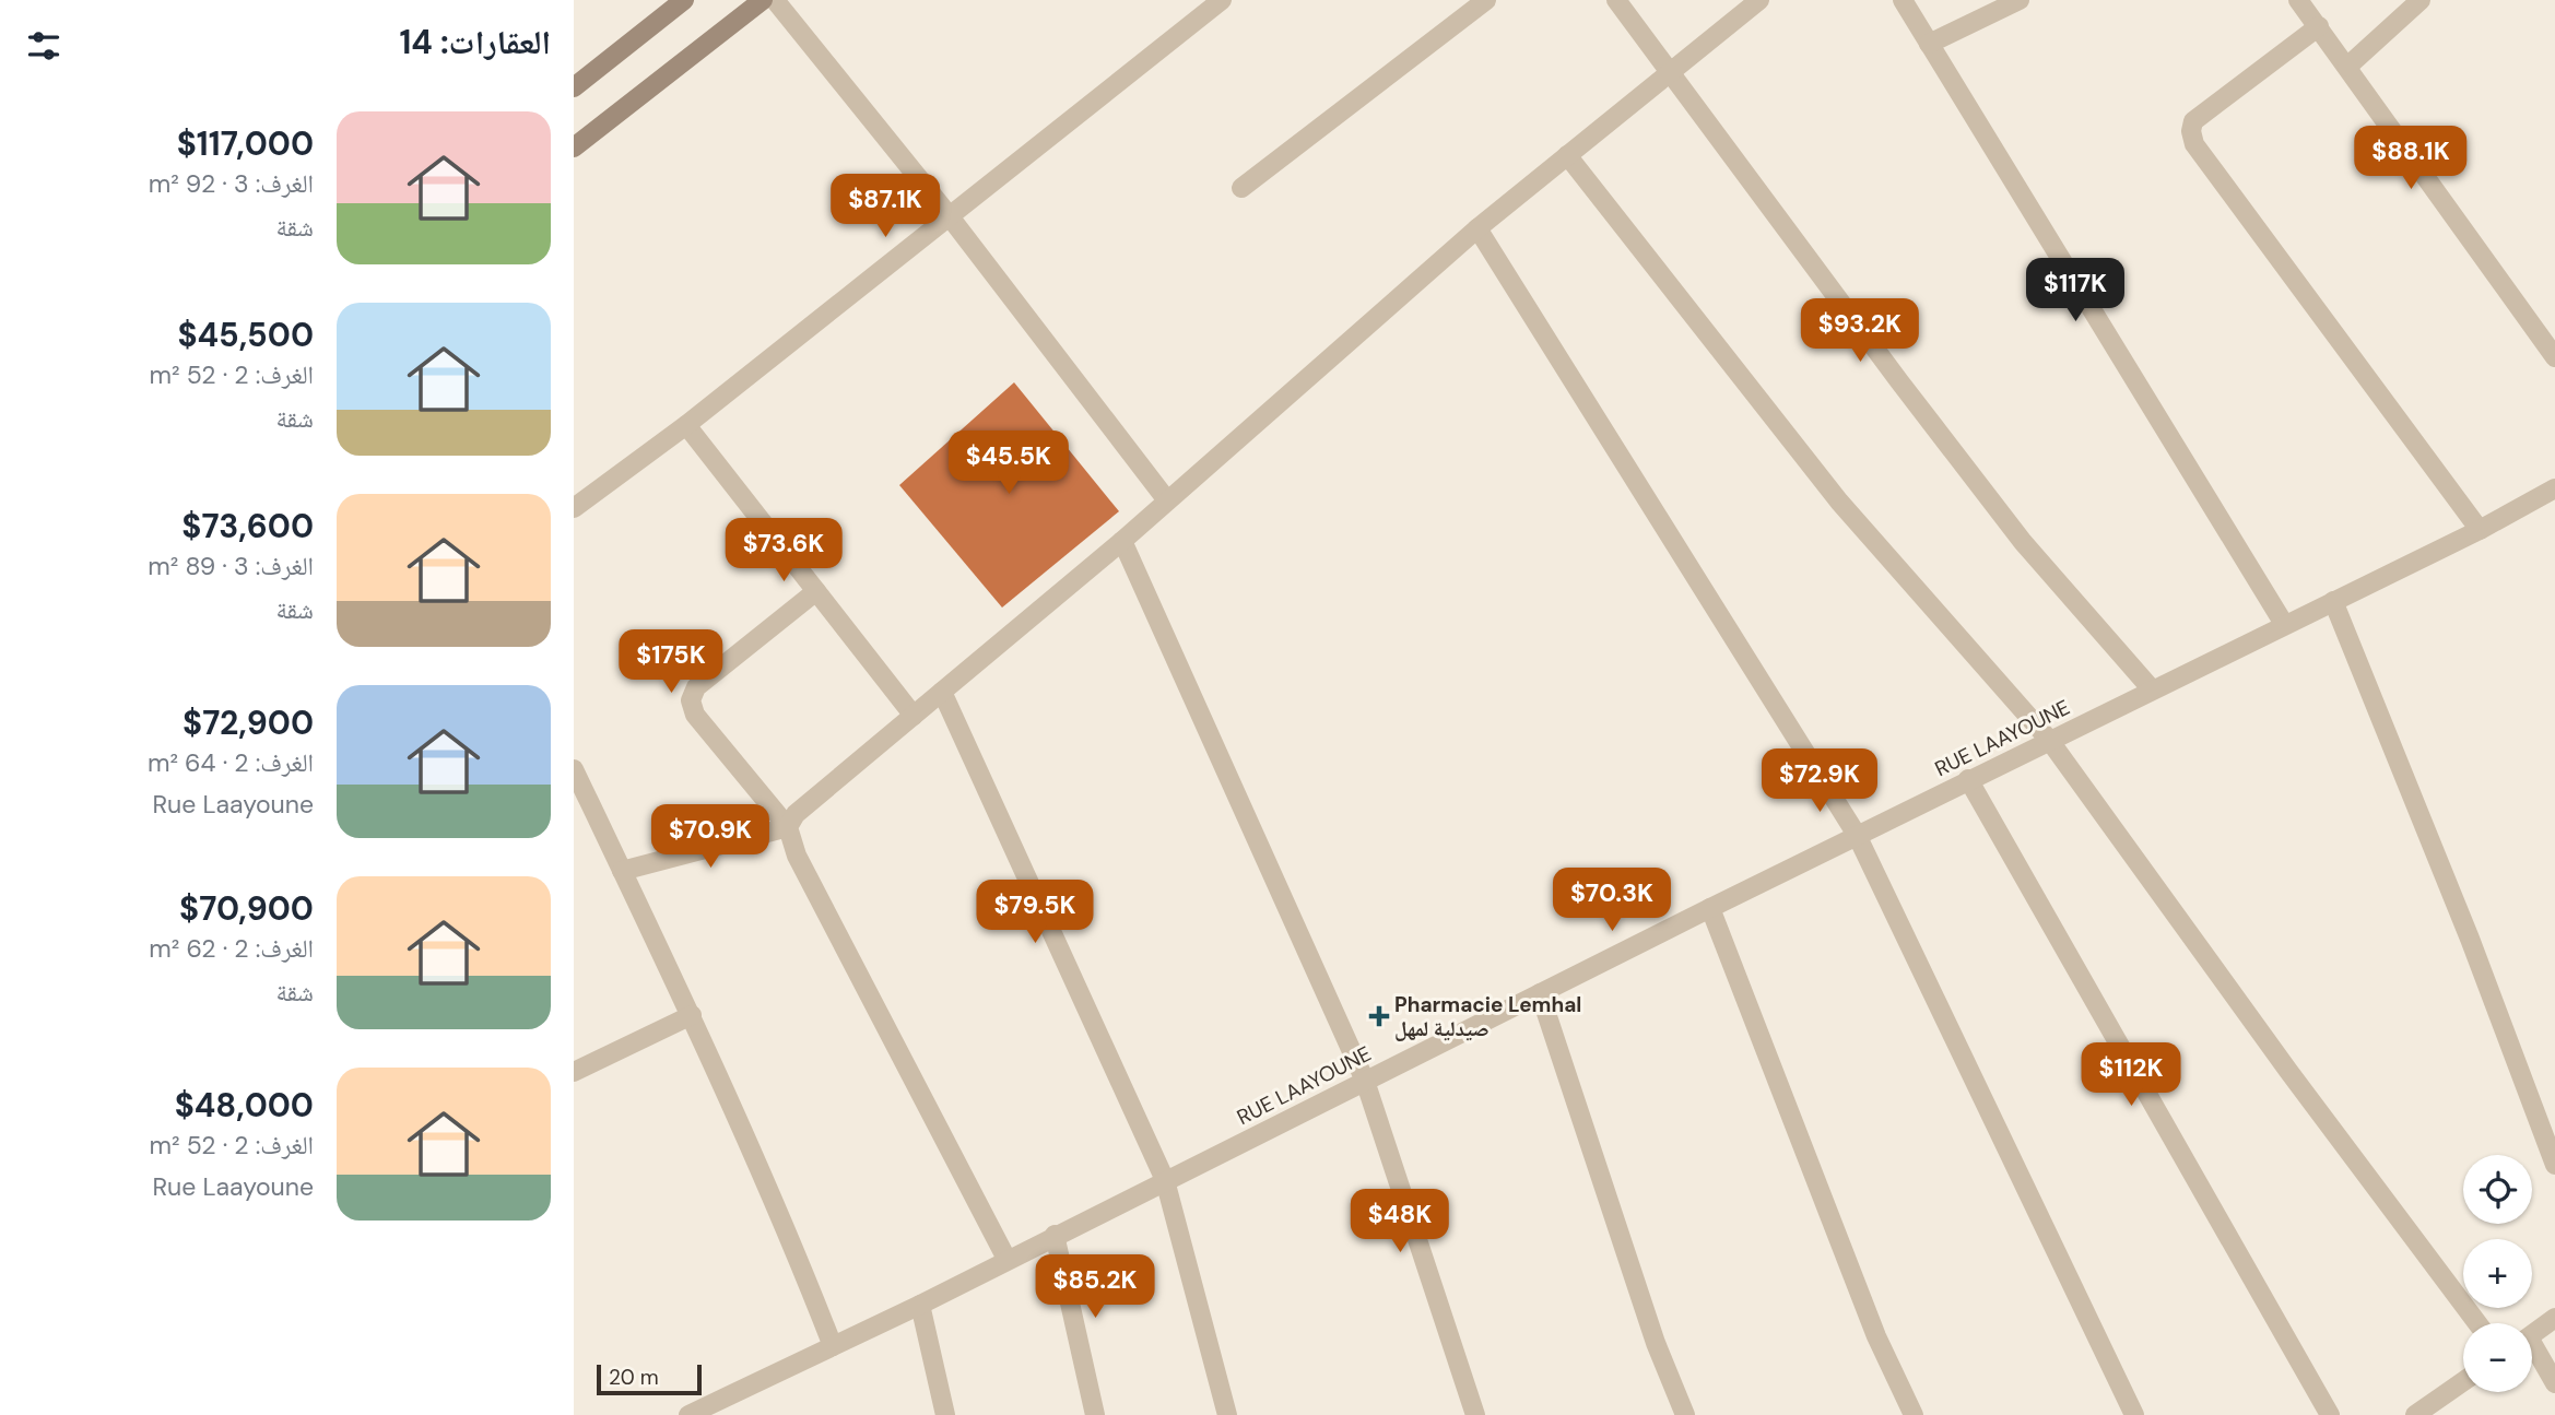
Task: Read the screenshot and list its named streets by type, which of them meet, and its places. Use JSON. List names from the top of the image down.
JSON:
{
  "streets": {
    "street": ["RUE LAAYOUNE"]
  },
  "places": {
    "health": ["Pharmacie Lemhal صيدلية لمهل"]
  },
  "scale_bar": "20 m",
  "page": {
    "heading": "العقارات: 14",
    "list": [
      {
        "name": "$117,000",
        "note": "الغرف: 3 · 92 m² · شقة"
      },
      {
        "name": "$45,500",
        "note": "الغرف: 2 · 52 m² · شقة"
      },
      {
        "name": "$73,600",
        "note": "الغرف: 3 · 89 m² · شقة"
      },
      {
        "name": "$72,900",
        "note": "الغرف: 2 · 64 m² · Rue Laayoune"
      },
      {
        "name": "$70,900",
        "note": "الغرف: 2 · 62 m² · شقة"
      },
      {
        "name": "$48,000",
        "note": "الغرف: 2 · 52 m² · Rue Laayoune"
      }
    ],
    "price": [
      "$88.1K",
      "$87.1K",
      "$117K",
      "$93.2K",
      "$45.5K",
      "$73.6K",
      "$175K",
      "$72.9K",
      "$70.9K",
      "$70.3K",
      "$79.5K",
      "$112K",
      "$48K",
      "$85.2K"
    ],
    "map_buttons": ["+", "−"],
    "scale": "20 m"
  }
}
